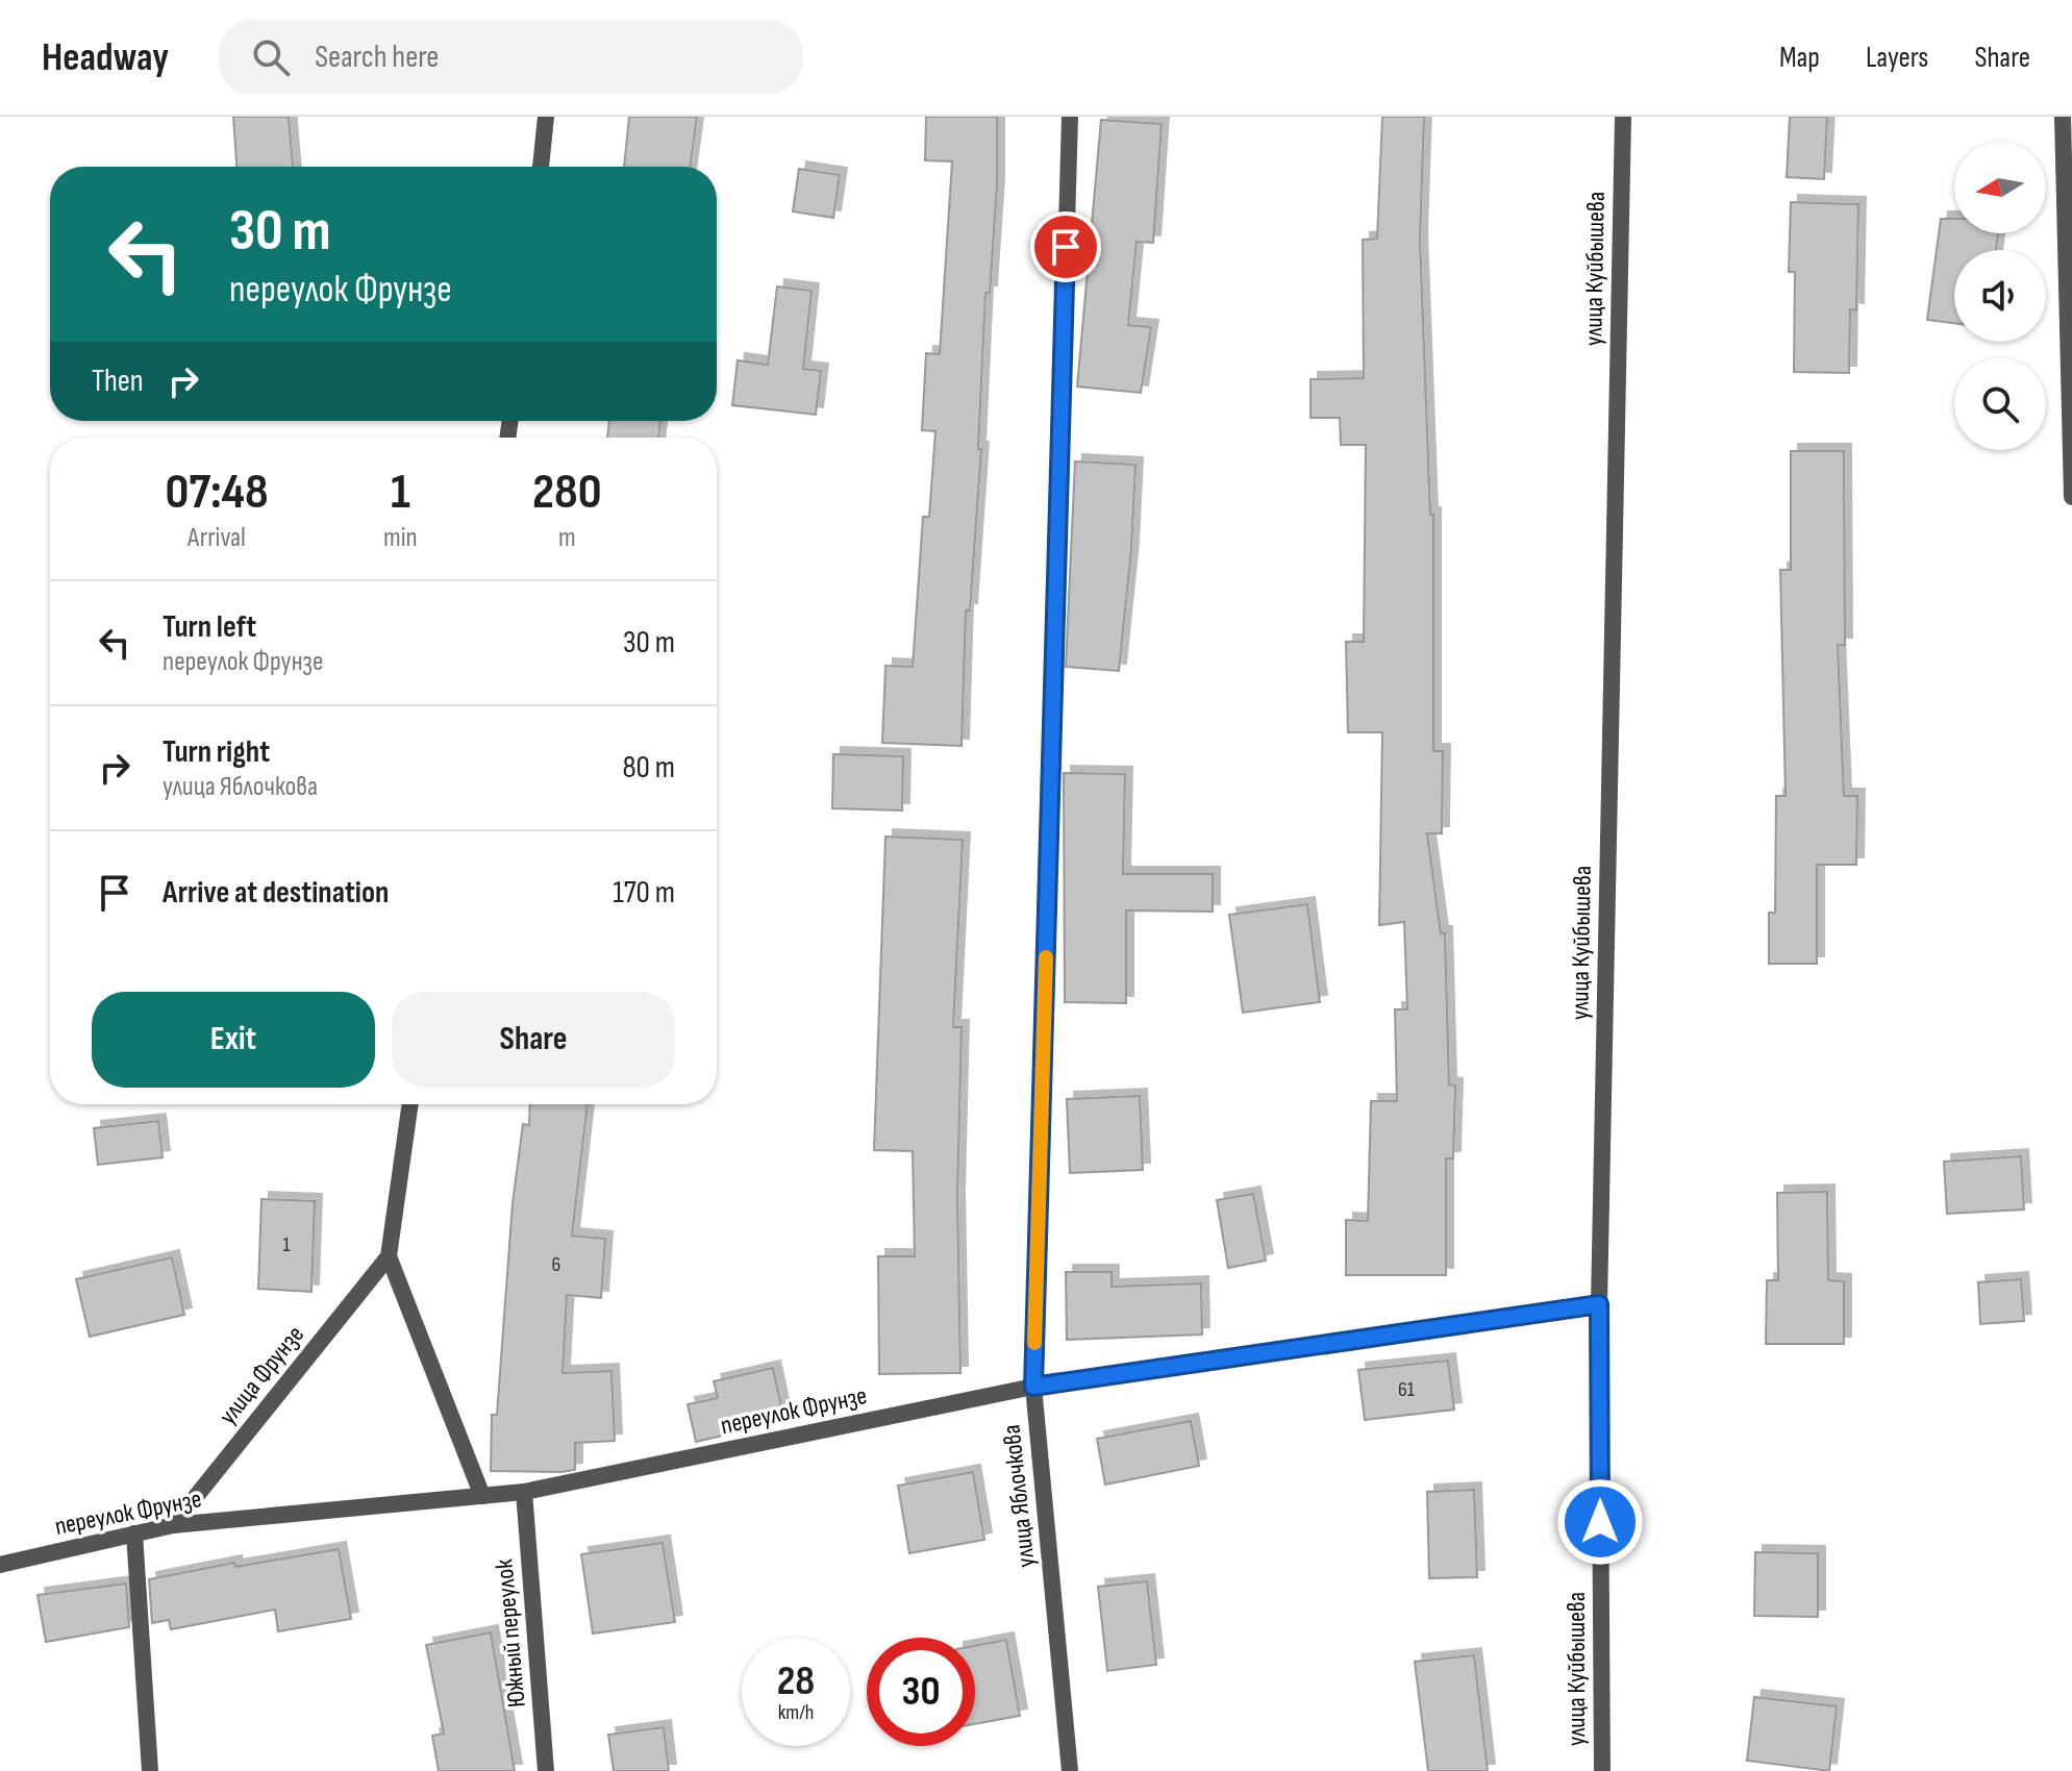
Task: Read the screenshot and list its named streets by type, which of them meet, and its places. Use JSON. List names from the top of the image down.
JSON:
{
  "streets": {
    "street": [
      "улица Куйбышева",
      "улица Фрунзе",
      "переулок Фрунзе",
      "улица Яблочкова",
      "Южный переулок"
    ]
  },
  "crossings": [
    ["улица Куйбышева", "переулок Фрунзе"],
    ["улица Фрунзе", "переулок Фрунзе"],
    ["переулок Фрунзе", "улица Яблочкова"],
    ["переулок Фрунзе", "Южный переулок"]
  ],
  "house_numbers": ["1", "6", "61"],
  "north": "left",
  "page": {
    "header": "Headway",
    "search": "Search here",
    "nav": ["Map", "Layers", "Share"],
    "turn": ["30 m", "переулок Фрунзе"],
    "then": "Then",
    "eta": [
      "07:48",
      "Arrival",
      "1",
      "min",
      "280",
      "m"
    ],
    "list": [
      {
        "name": "Turn left",
        "note": "переулок Фрунзе",
        "value": "30 m"
      },
      {
        "name": "Turn right",
        "note": "улица Яблочкова",
        "value": "80 m"
      },
      {
        "name": "Arrive at destination",
        "value": "170 m"
      }
    ],
    "buttons": ["Exit", "Share"],
    "speed": "28 km/h",
    "limit": "30"
  }
}
